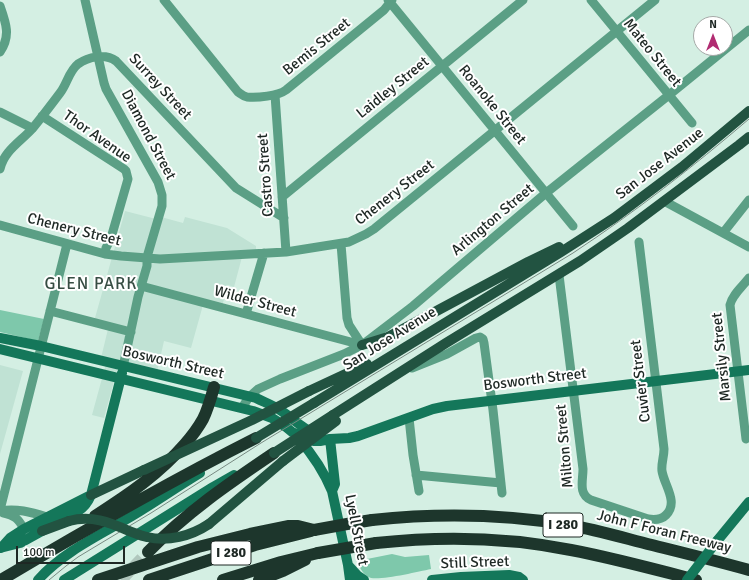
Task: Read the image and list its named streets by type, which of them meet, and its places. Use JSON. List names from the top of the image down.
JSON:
{
  "streets": {
    "highway": ["I 280", "John F Foran Freeway"],
    "main road": [
      "Diamond Street",
      "San Jose Avenue",
      "Bosworth Street",
      "Lyell Street",
      "Still Street"
    ],
    "street": [
      "Bemis Street",
      "Mateo Street",
      "Surrey Street",
      "Laidley Street",
      "Roanoke Street",
      "Thor Avenue",
      "Castro Street",
      "Chenery Street",
      "Arlington Street",
      "Wilder Street",
      "Marsily Street",
      "Cuvier Street",
      "Milton Street"
    ]
  },
  "crossings": [
    ["Bemis Street", "Roanoke Street"],
    ["Bemis Street", "Castro Street"],
    ["Mateo Street", "Chenery Street"],
    ["Mateo Street", "Arlington Street"],
    ["Surrey Street", "Diamond Street"],
    ["Surrey Street", "Castro Street"],
    ["Laidley Street", "Roanoke Street"],
    ["Laidley Street", "Castro Street"],
    ["Roanoke Street", "Chenery Street"],
    ["Roanoke Street", "Arlington Street"],
    ["Diamond Street", "Chenery Street"],
    ["Diamond Street", "Wilder Street"],
    ["Diamond Street", "Bosworth Street"],
    ["Thor Avenue", "Chenery Street"],
    ["San Jose Avenue", "Milton Street"],
    ["Castro Street", "Chenery Street"],
    ["Arlington Street", "Wilder Street"],
    ["Arlington Street", "Bosworth Street"],
    ["Marsily Street", "Bosworth Street"],
    ["Bosworth Street", "Cuvier Street"],
    ["Bosworth Street", "Milton Street"],
    ["Bosworth Street", "Lyell Street"],
    ["Cuvier Street", "Milton Street"]
  ],
  "districts": ["GLEN PARK"],
  "scale_bar": "100 m",
  "north": "top"
}
